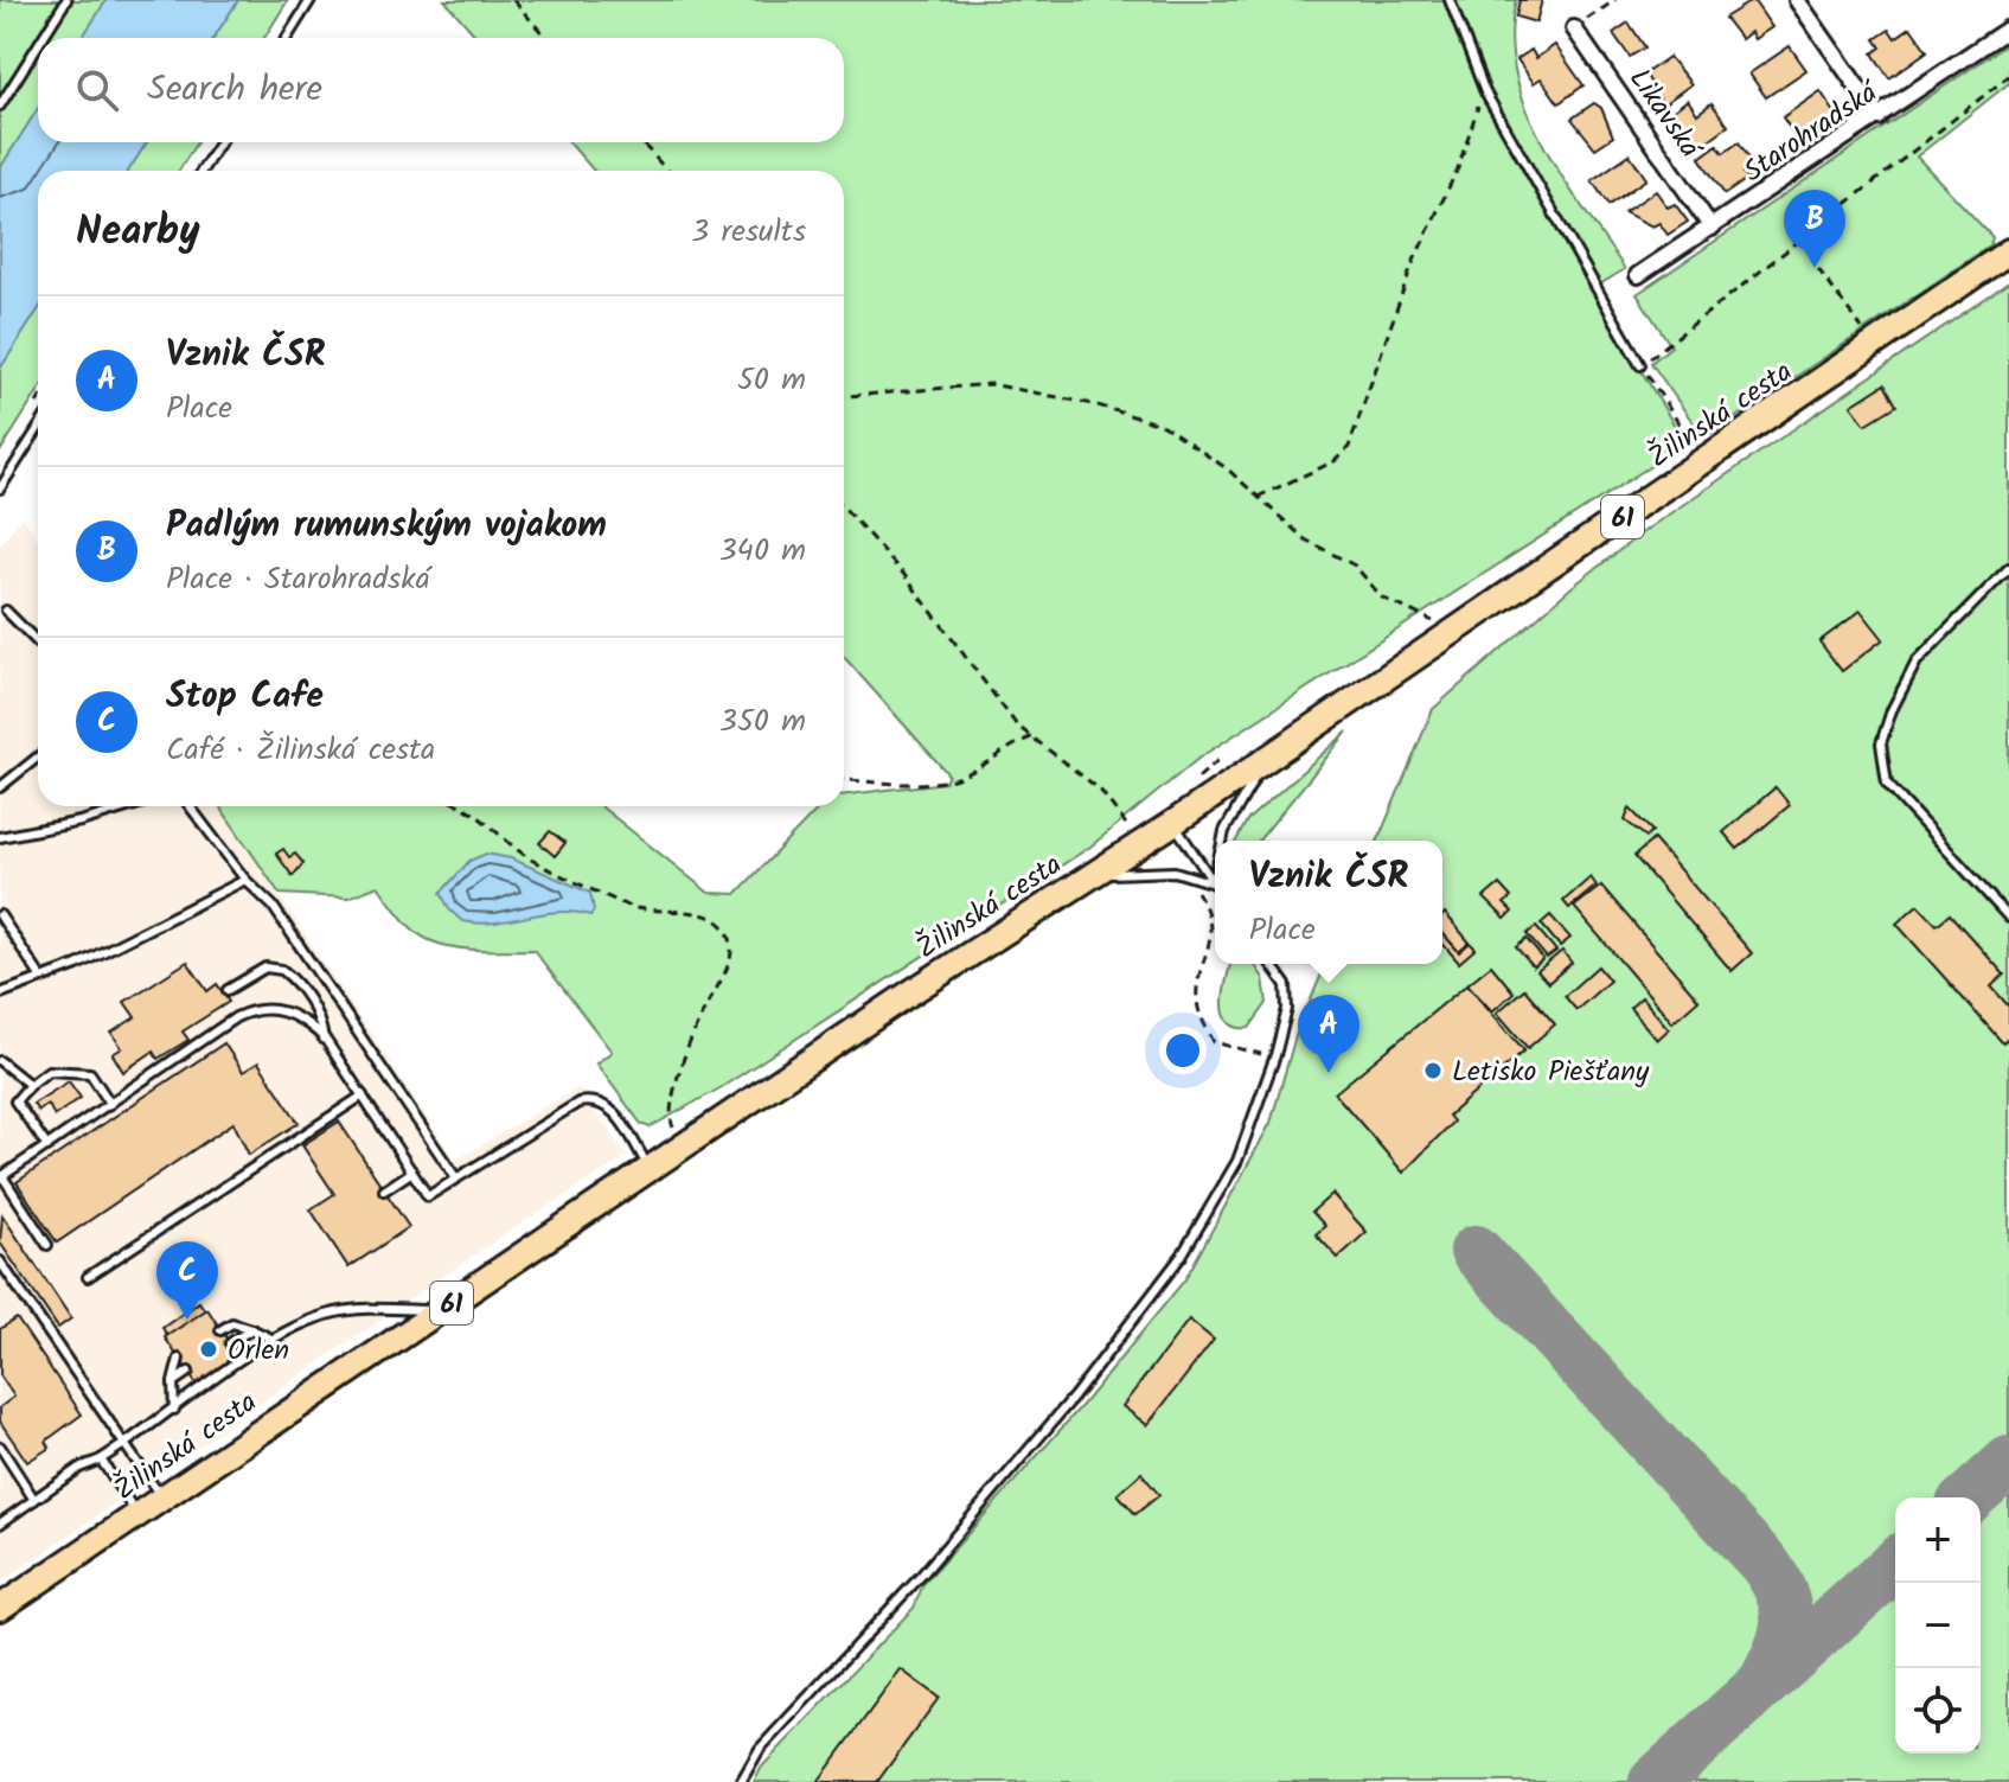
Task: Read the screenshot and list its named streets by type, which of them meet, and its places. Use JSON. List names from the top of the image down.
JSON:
{
  "streets": {
    "main road": ["Žilinská cesta", "61"],
    "street": ["Likavská", "Starohradská"]
  },
  "crossings": [
    ["Likavská", "Starohradská"]
  ],
  "places": ["Letisko Piešťany", "Orlen"],
  "page": {
    "search": "Search here",
    "heading": ["Nearby", "3 results"],
    "pins": ["B", "A", "C"],
    "list": [
      {
        "mark": "A",
        "name": "Vznik ČSR",
        "note": "Place",
        "value": "50 m"
      },
      {
        "mark": "B",
        "name": "Padlým rumunským vojakom",
        "note": "Place · Starohradská",
        "value": "340 m"
      },
      {
        "mark": "C",
        "name": "Stop Cafe",
        "note": "Café · Žilinská cesta",
        "value": "350 m"
      }
    ],
    "popup": ["Vznik ČSR", "Place"],
    "map_buttons": ["+", "−"]
  }
}
